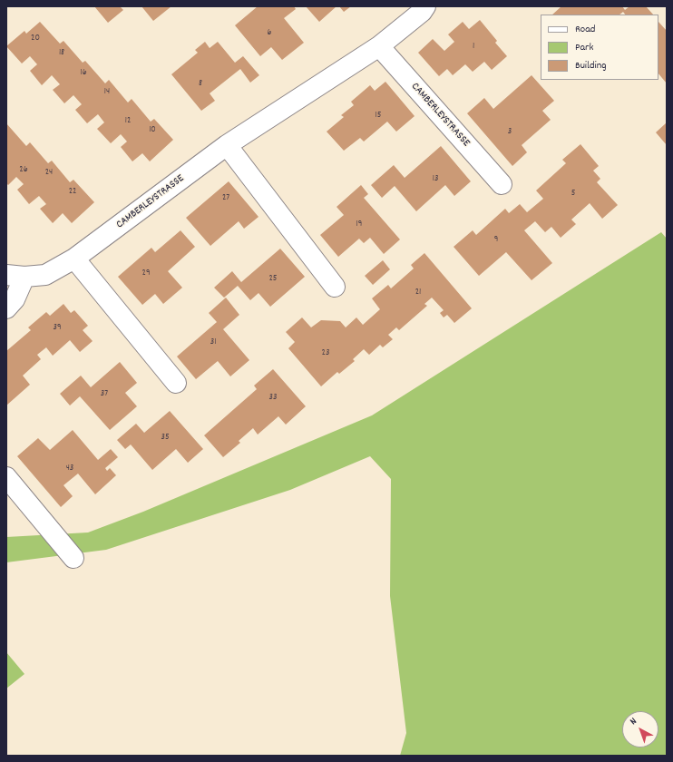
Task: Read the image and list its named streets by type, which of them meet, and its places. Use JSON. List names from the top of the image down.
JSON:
{
  "streets": {
    "street": ["CAMBERLEYSTRASSE"]
  },
  "house_numbers": [
    "6",
    "20",
    "1",
    "18",
    "16",
    "8",
    "14",
    "15",
    "12",
    "10",
    "3",
    "26",
    "24",
    "13",
    "22",
    "5",
    "27",
    "19",
    "9",
    "29",
    "25",
    "21",
    "39",
    "31",
    "23",
    "37",
    "33",
    "35",
    "43"
  ],
  "legend": ["Road", "Park", "Building"],
  "north": "top left"
}
